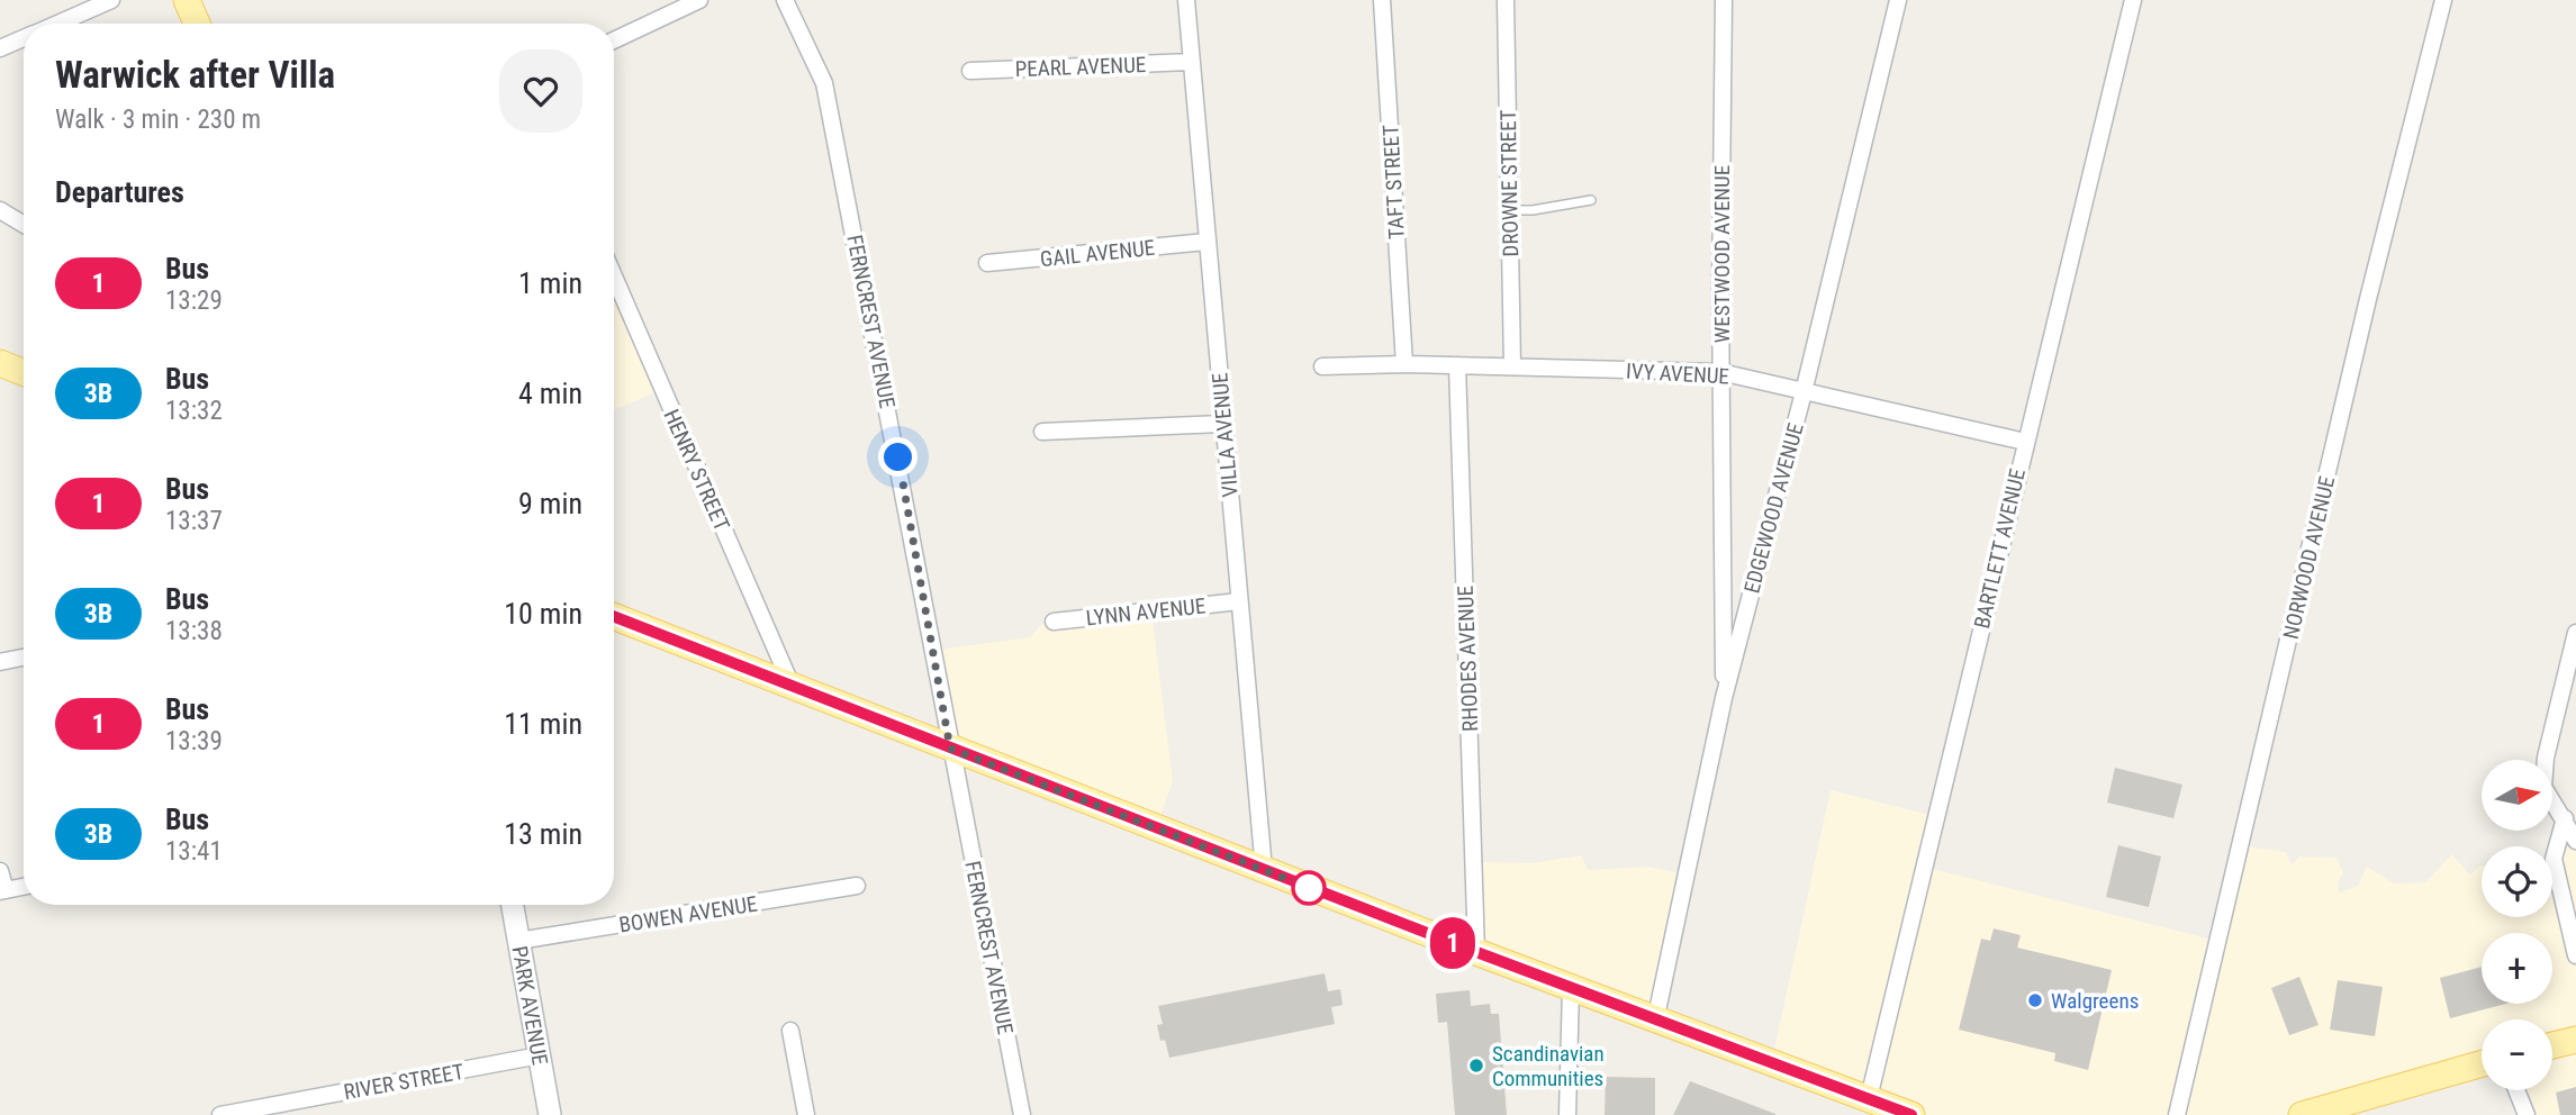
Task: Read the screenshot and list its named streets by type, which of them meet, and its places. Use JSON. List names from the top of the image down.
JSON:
{
  "streets": {
    "main road": ["PARK AVENUE"],
    "street": [
      "PEARL AVENUE",
      "TAFT STREET",
      "DROWNE STREET",
      "GAIL AVENUE",
      "WESTWOOD AVENUE",
      "FERNCREST AVENUE",
      "IVY AVENUE",
      "VILLA AVENUE",
      "HENRY STREET",
      "EDGEWOOD AVENUE",
      "BARTLETT AVENUE",
      "NORWOOD AVENUE",
      "LYNN AVENUE",
      "RHODES AVENUE",
      "BOWEN AVENUE",
      "RIVER STREET"
    ]
  },
  "crossings": [
    ["PEARL AVENUE", "VILLA AVENUE"],
    ["TAFT STREET", "IVY AVENUE"],
    ["DROWNE STREET", "IVY AVENUE"],
    ["GAIL AVENUE", "VILLA AVENUE"],
    ["WESTWOOD AVENUE", "IVY AVENUE"],
    ["WESTWOOD AVENUE", "EDGEWOOD AVENUE"],
    ["IVY AVENUE", "EDGEWOOD AVENUE"],
    ["IVY AVENUE", "BARTLETT AVENUE"],
    ["IVY AVENUE", "RHODES AVENUE"],
    ["VILLA AVENUE", "LYNN AVENUE"],
    ["BOWEN AVENUE", "PARK AVENUE"],
    ["PARK AVENUE", "RIVER STREET"]
  ],
  "places": ["Walgreens", "Scandinavian Communities"],
  "lines": ["bus line 1"],
  "north": "right",
  "page": {
    "on_map": "1",
    "heading": [
      ["Warwick after Villa", "Walk · 3 min · 230 m"],
      "Departures"
    ],
    "list": [
      {
        "mark": "1",
        "name": "Bus",
        "note": "13:29",
        "value": "1 min"
      },
      {
        "mark": "3B",
        "name": "Bus",
        "note": "13:32",
        "value": "4 min"
      },
      {
        "mark": "1",
        "name": "Bus",
        "note": "13:37",
        "value": "9 min"
      },
      {
        "mark": "3B",
        "name": "Bus",
        "note": "13:38",
        "value": "10 min"
      },
      {
        "mark": "1",
        "name": "Bus",
        "note": "13:39",
        "value": "11 min"
      },
      {
        "mark": "3B",
        "name": "Bus",
        "note": "13:41",
        "value": "13 min"
      }
    ],
    "map_buttons": ["+", "−"]
  }
}
